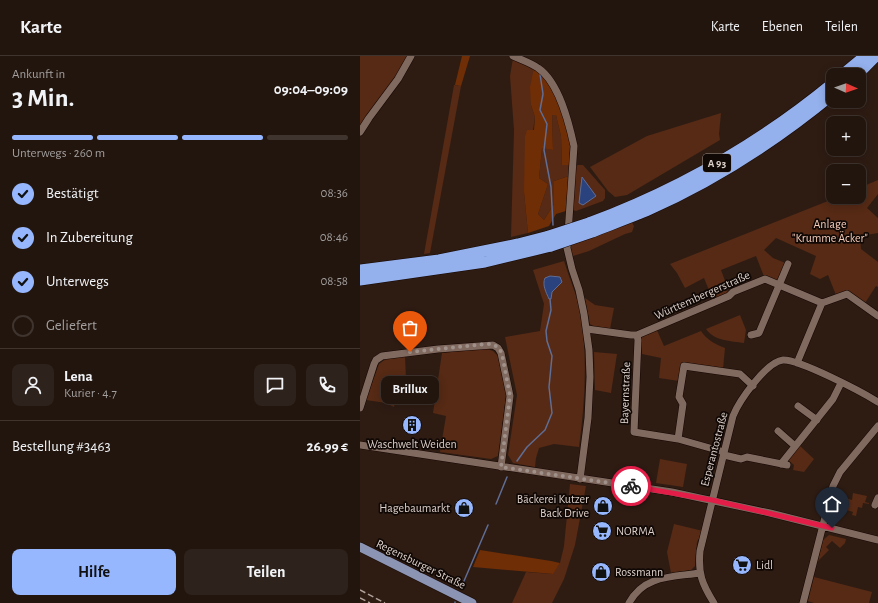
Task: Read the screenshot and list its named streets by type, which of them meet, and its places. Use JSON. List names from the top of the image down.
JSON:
{
  "streets": {
    "highway": ["A 93"],
    "main road": ["Regensburger Straße"],
    "street": ["Württembergerstraße", "Bayernstraße", "Esperantostraße"]
  },
  "crossings": [
    ["Württembergerstraße", "Bayernstraße"],
    ["Bayernstraße", "Esperantostraße"]
  ],
  "parks": ["Anlage \"Krumme Äcker\""],
  "places": {
    "other": ["Brillux"],
    "building": ["Waschwelt Weiden"],
    "shop": ["Bäckerei Kutzer Back Drive", "Hagebaumarkt", "Rossmann"],
    "supermarket": ["NORMA", "Lidl"]
  },
  "north": "right",
  "page": {
    "header": "Karte",
    "nav": ["Karte", "Ebenen", "Teilen"],
    "heading": ["3 Min.", "Ankunft in", "09:04–09:09"],
    "panel": [
      "Lena",
      "Kurier · 4.7",
      "Bestellung #3463",
      "26.99 €"
    ],
    "map_buttons": ["+", "−"],
    "bar": "Unterwegs · 260 m",
    "list": [
      ["Bestätigt", "08:36"],
      ["In Zubereitung", "08:46"],
      ["Unterwegs", "08:58"],
      "Geliefert"
    ],
    "bubble": "Brillux",
    "buttons": ["Hilfe", "Teilen"]
  }
}
